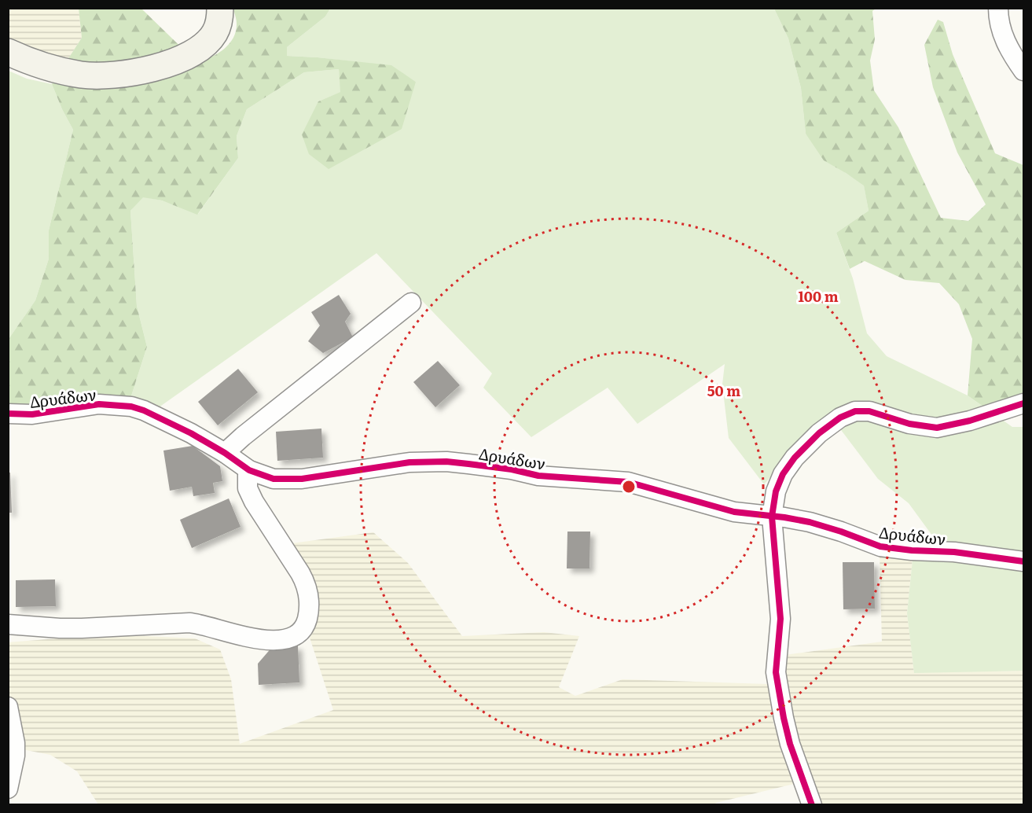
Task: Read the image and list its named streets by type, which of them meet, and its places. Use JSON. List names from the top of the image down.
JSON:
{
  "streets": {
    "street": ["Δρυάδων"]
  },
  "rings": ["100 m", "50 m"]
}
